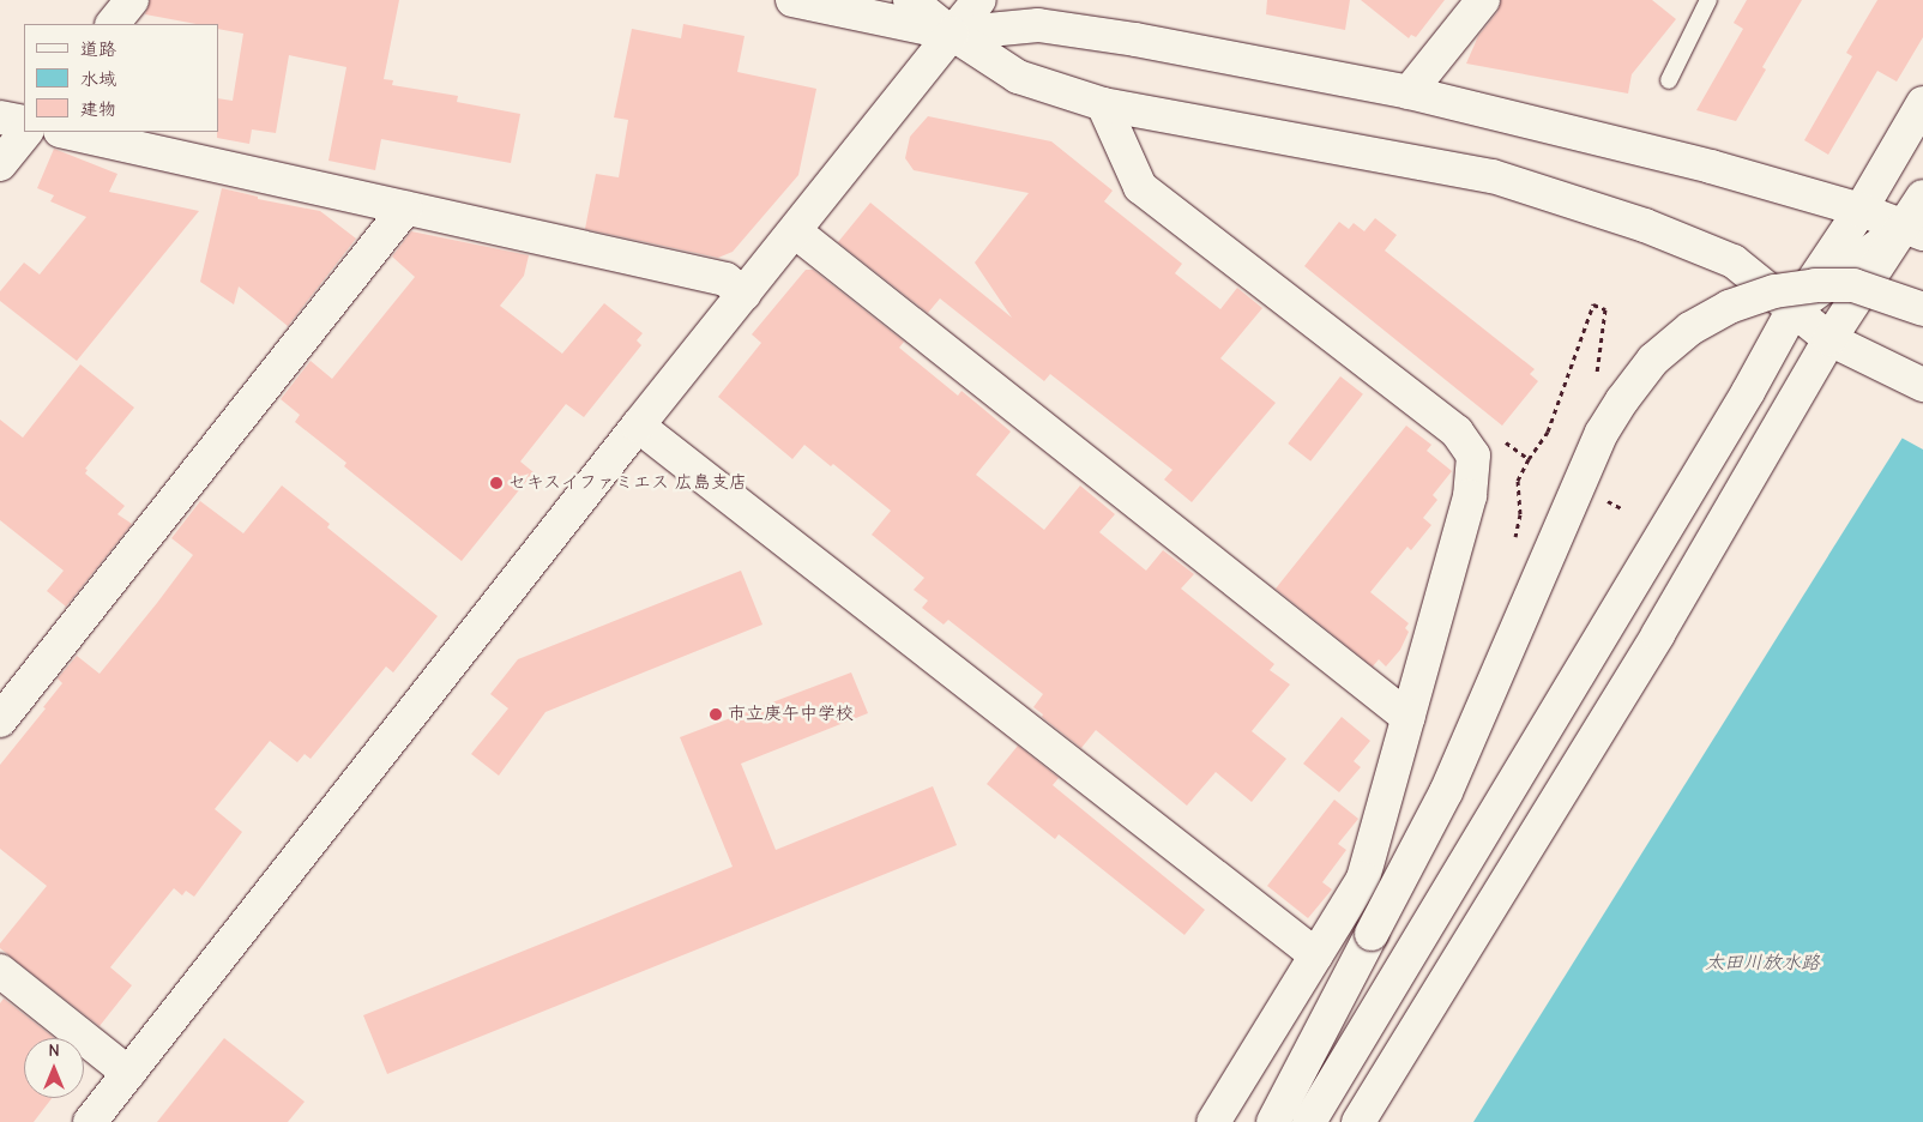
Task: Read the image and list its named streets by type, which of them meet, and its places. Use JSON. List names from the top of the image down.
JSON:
{
  "water": ["太田川放水路"],
  "places": ["セキスイファミエス 広島支店", "市立庚午中学校"],
  "legend": ["道路", "水域", "建物"],
  "north": "top"
}
